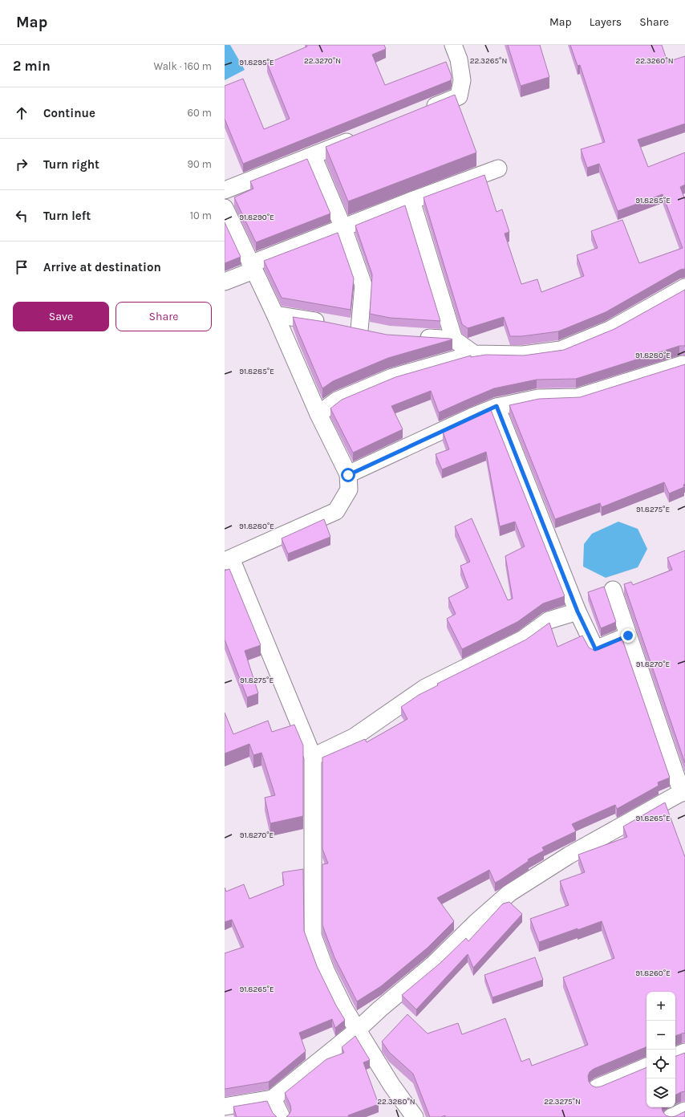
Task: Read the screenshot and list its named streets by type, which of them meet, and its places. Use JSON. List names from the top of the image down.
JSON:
{
  "page": {
    "header": "Map",
    "nav": ["Map", "Layers", "Share"],
    "heading": ["2 min", "Walk · 160 m"],
    "list": [
      ["Continue", "60 m"],
      ["Turn right", "90 m"],
      ["Turn left", "10 m"],
      "Arrive at destination"
    ],
    "buttons": ["Save", "Share"],
    "map_buttons": ["+", "−"]
  },
  "coordinates": [
    "22.3270°N",
    "22.3265°N",
    "22.3260°N",
    "91.8295°E",
    "91.8285°E",
    "91.8290°E",
    "91.8280°E",
    "91.8275°E",
    "91.8270°E",
    "91.8265°E",
    "91.8260°E",
    "22.3280°N",
    "22.3275°N"
  ]
}
